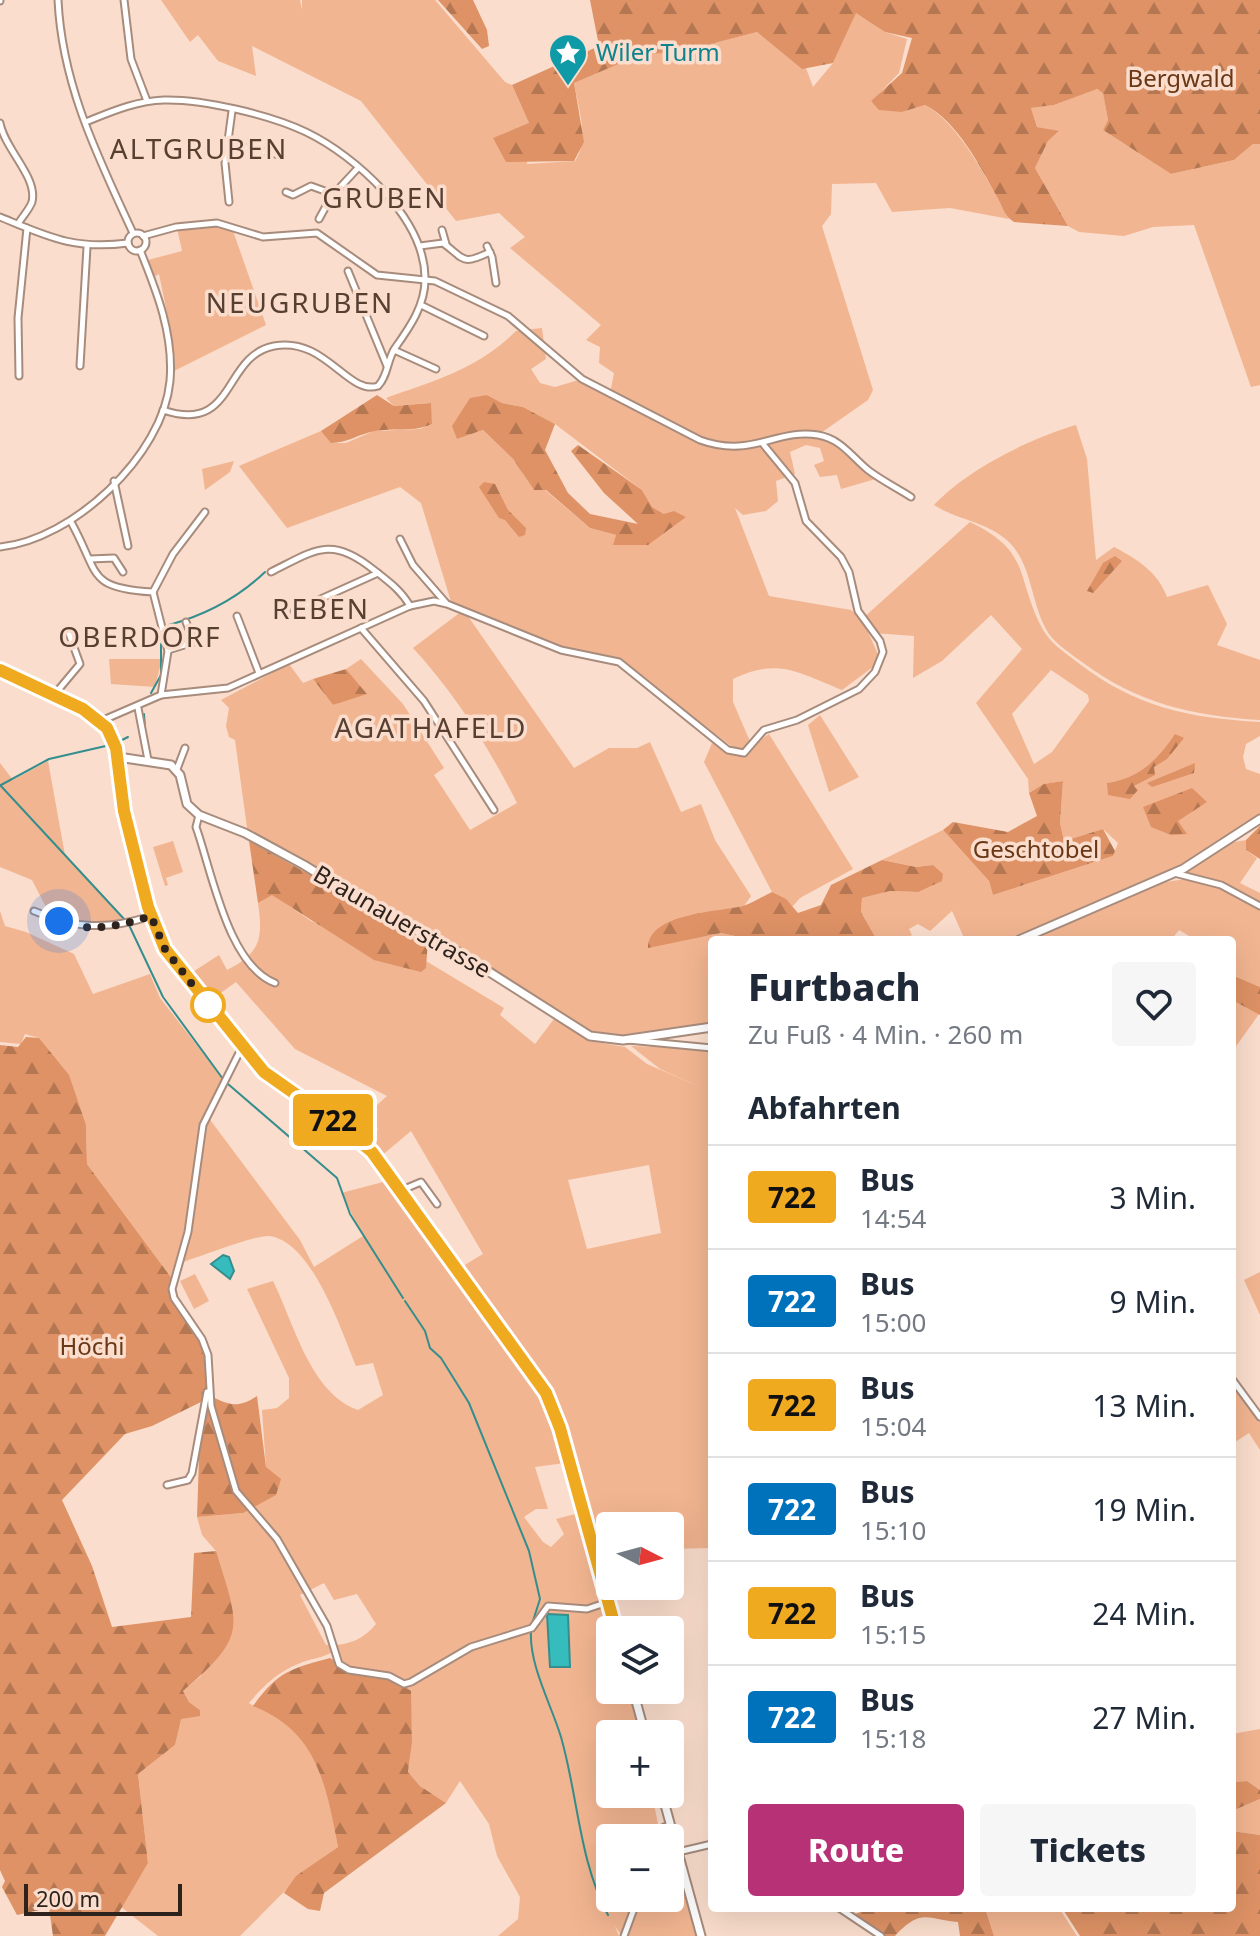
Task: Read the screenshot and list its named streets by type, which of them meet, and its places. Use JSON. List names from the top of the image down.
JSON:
{
  "streets": {
    "main road": ["Braunauerstrasse"]
  },
  "districts": [
    "ALTGRUBEN",
    "GRUBEN",
    "NEUGRUBEN",
    "REBEN",
    "OBERDORF",
    "AGATHAFELD"
  ],
  "parks": ["Bergwald", "Geschtobel", "Höchi"],
  "places": {
    "place": ["Wiler Turm"]
  },
  "lines": ["bus line 722"],
  "scale_bar": "200 m",
  "north": "right",
  "page": {
    "on_map": "722",
    "heading": [
      ["Furtbach", "Zu Fuß · 4 Min. · 260 m"],
      "Abfahrten"
    ],
    "list": [
      {
        "mark": "722",
        "name": "Bus",
        "note": "14:54",
        "value": "3 Min."
      },
      {
        "mark": "722",
        "name": "Bus",
        "note": "15:00",
        "value": "9 Min."
      },
      {
        "mark": "722",
        "name": "Bus",
        "note": "15:04",
        "value": "13 Min."
      },
      {
        "mark": "722",
        "name": "Bus",
        "note": "15:10",
        "value": "19 Min."
      },
      {
        "mark": "722",
        "name": "Bus",
        "note": "15:15",
        "value": "24 Min."
      },
      {
        "mark": "722",
        "name": "Bus",
        "note": "15:18",
        "value": "27 Min."
      }
    ],
    "map_buttons": ["+", "−"],
    "buttons": ["Route", "Tickets"],
    "scale": "200 m"
  }
}
